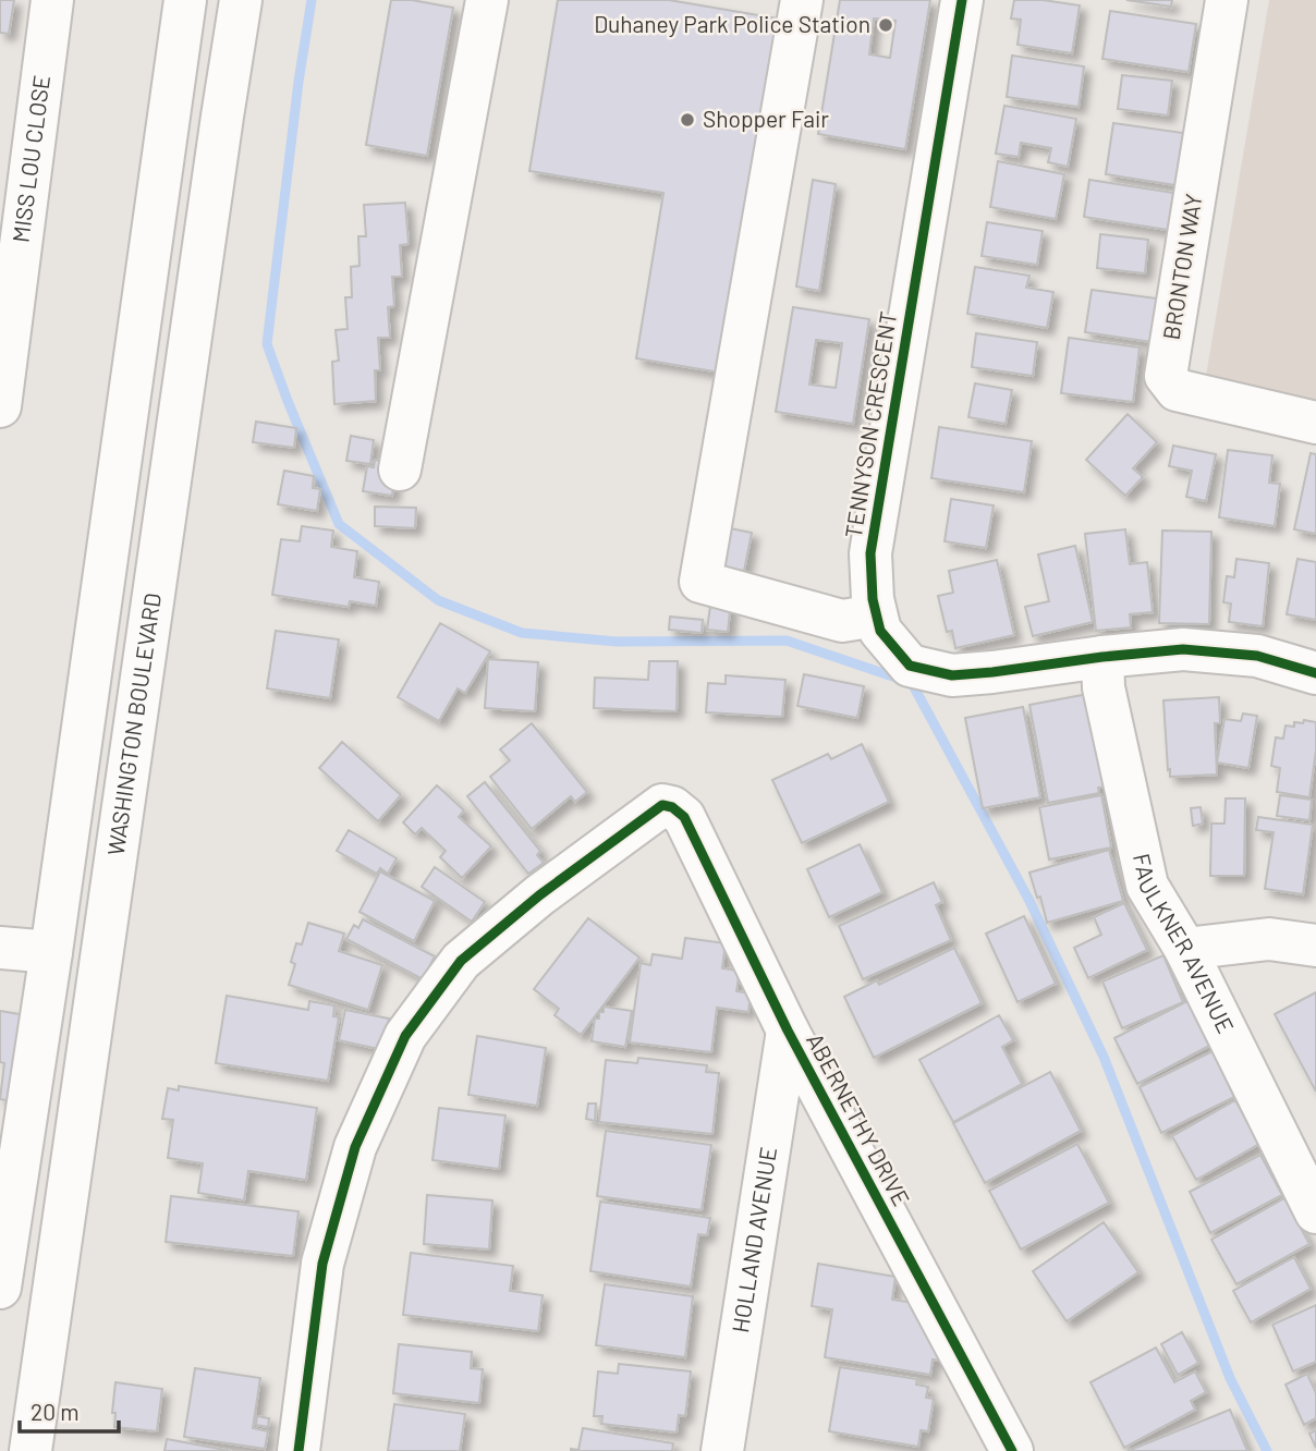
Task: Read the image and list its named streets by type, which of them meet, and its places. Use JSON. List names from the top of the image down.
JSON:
{
  "streets": {
    "main road": [
      "MISS LOU CLOSE",
      "BRONTON WAY",
      "TENNYSON CRESCENT",
      "WASHINGTON BOULEVARD",
      "FAULKNER AVENUE",
      "ABERNETHY DRIVE",
      "HOLLAND AVENUE"
    ]
  },
  "crossings": [
    ["TENNYSON CRESCENT", "FAULKNER AVENUE"],
    ["ABERNETHY DRIVE", "HOLLAND AVENUE"]
  ],
  "places": ["Duhaney Park Police Station", "Shopper Fair"],
  "scale_bar": "20 m"
}
